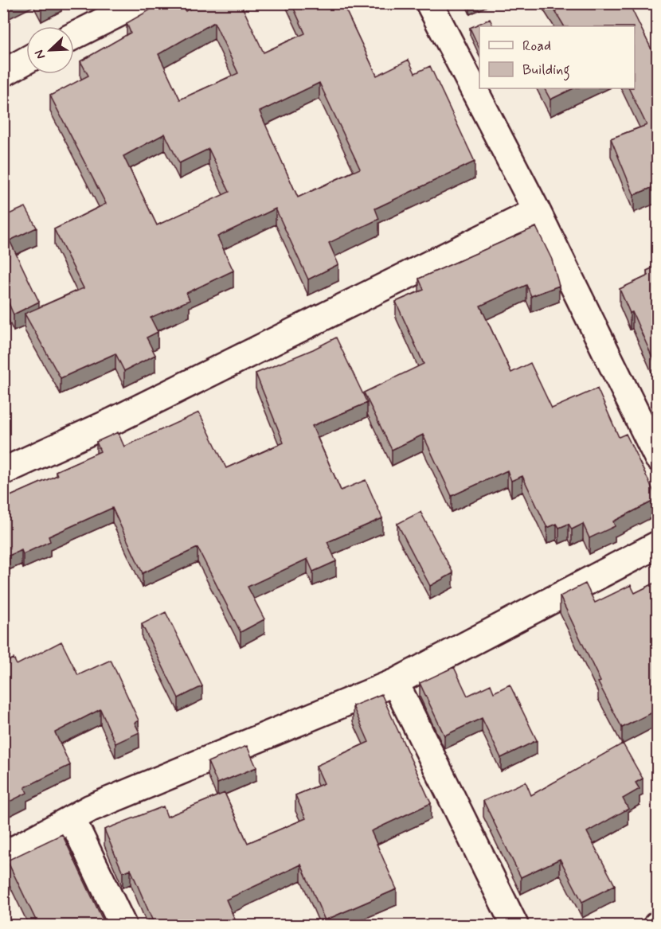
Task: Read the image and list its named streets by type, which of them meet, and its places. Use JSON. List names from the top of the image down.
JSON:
{
  "legend": ["Road", "Building"],
  "north": "bottom left"
}
